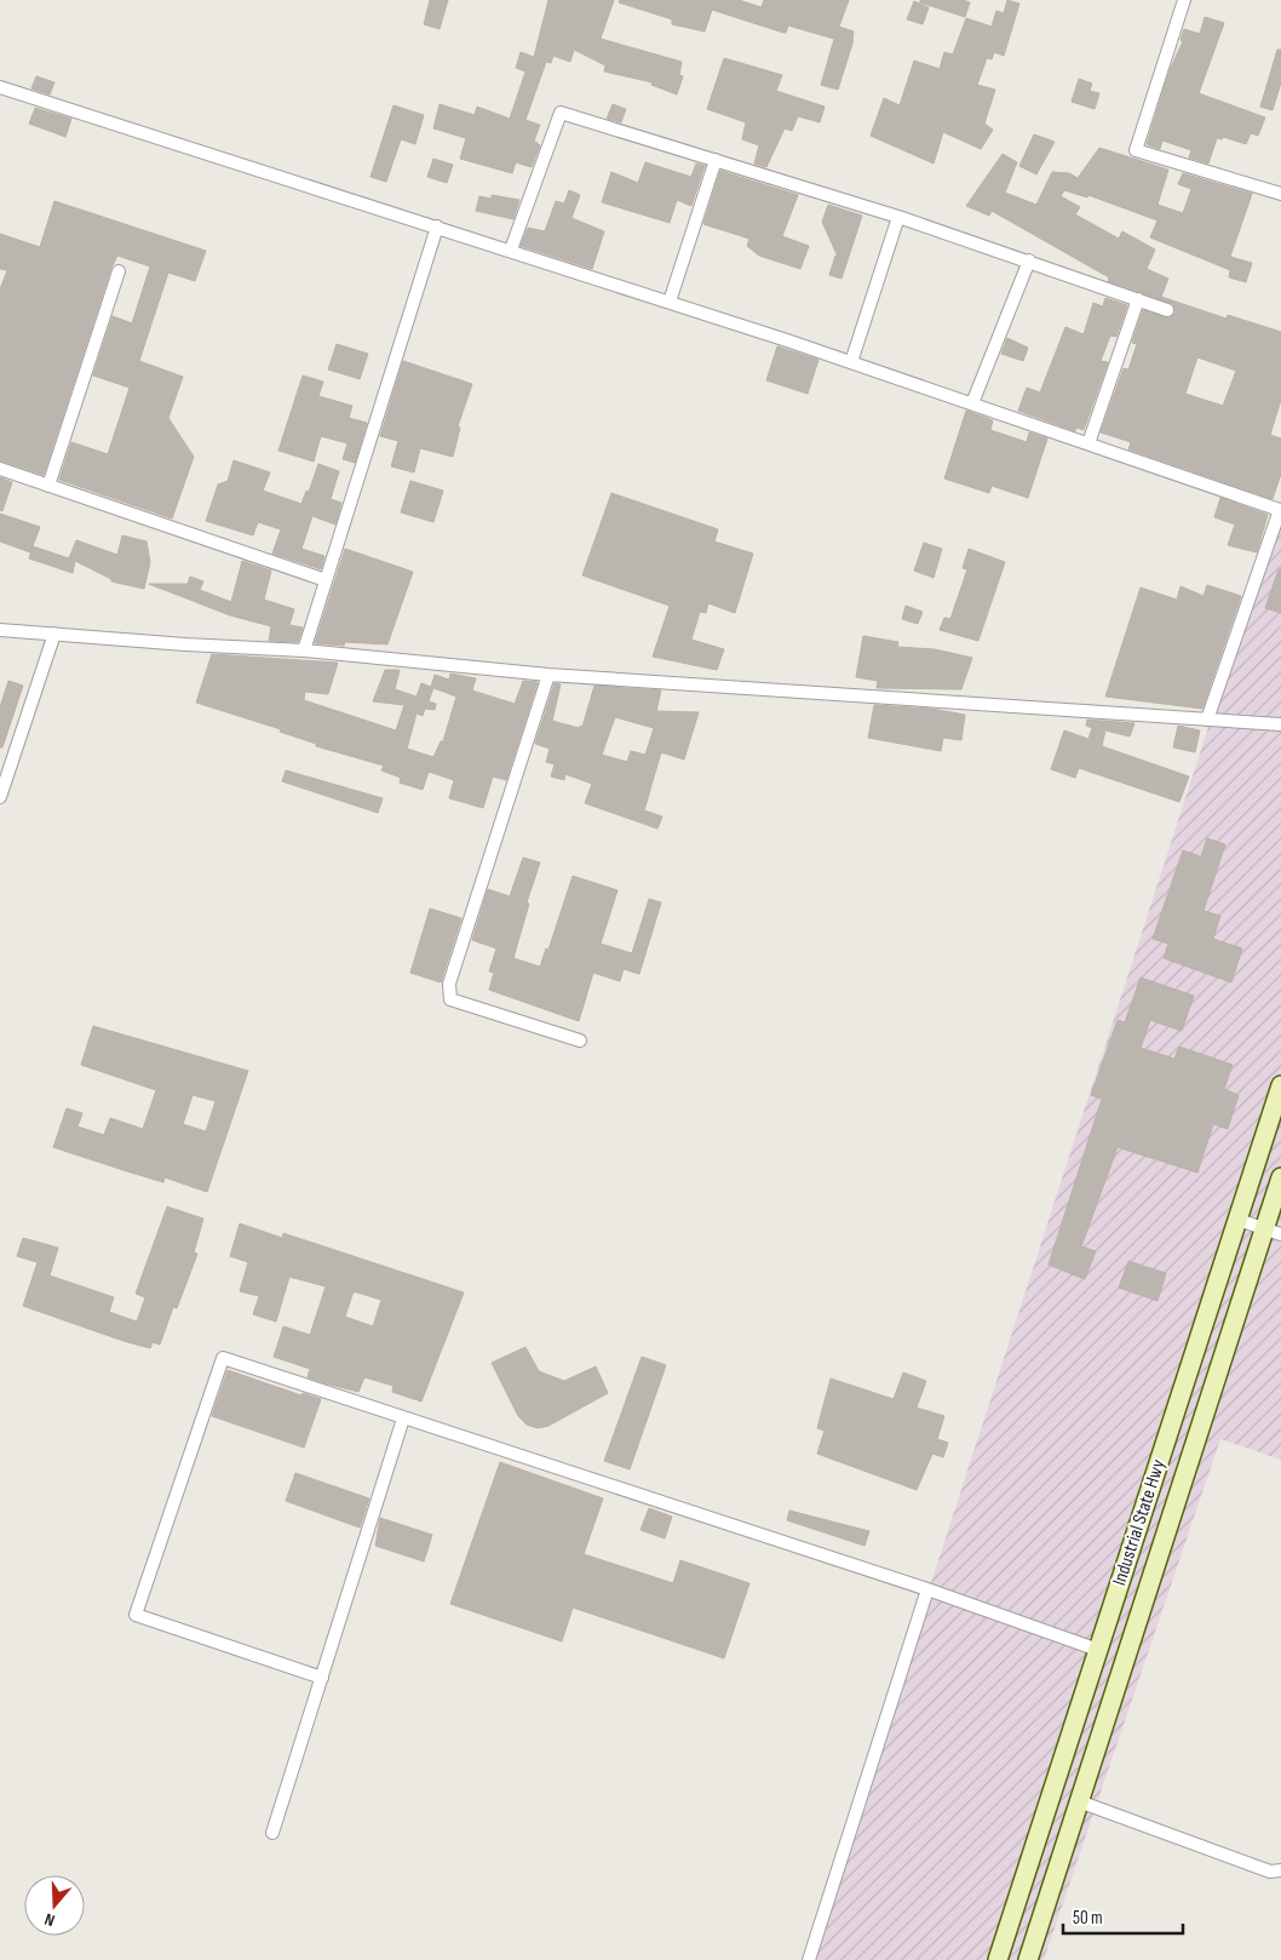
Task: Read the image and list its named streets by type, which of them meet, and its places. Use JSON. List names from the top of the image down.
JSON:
{
  "streets": {
    "main road": ["Industrial State Hwy"]
  },
  "scale_bar": "50 m",
  "north": "bottom"
}
